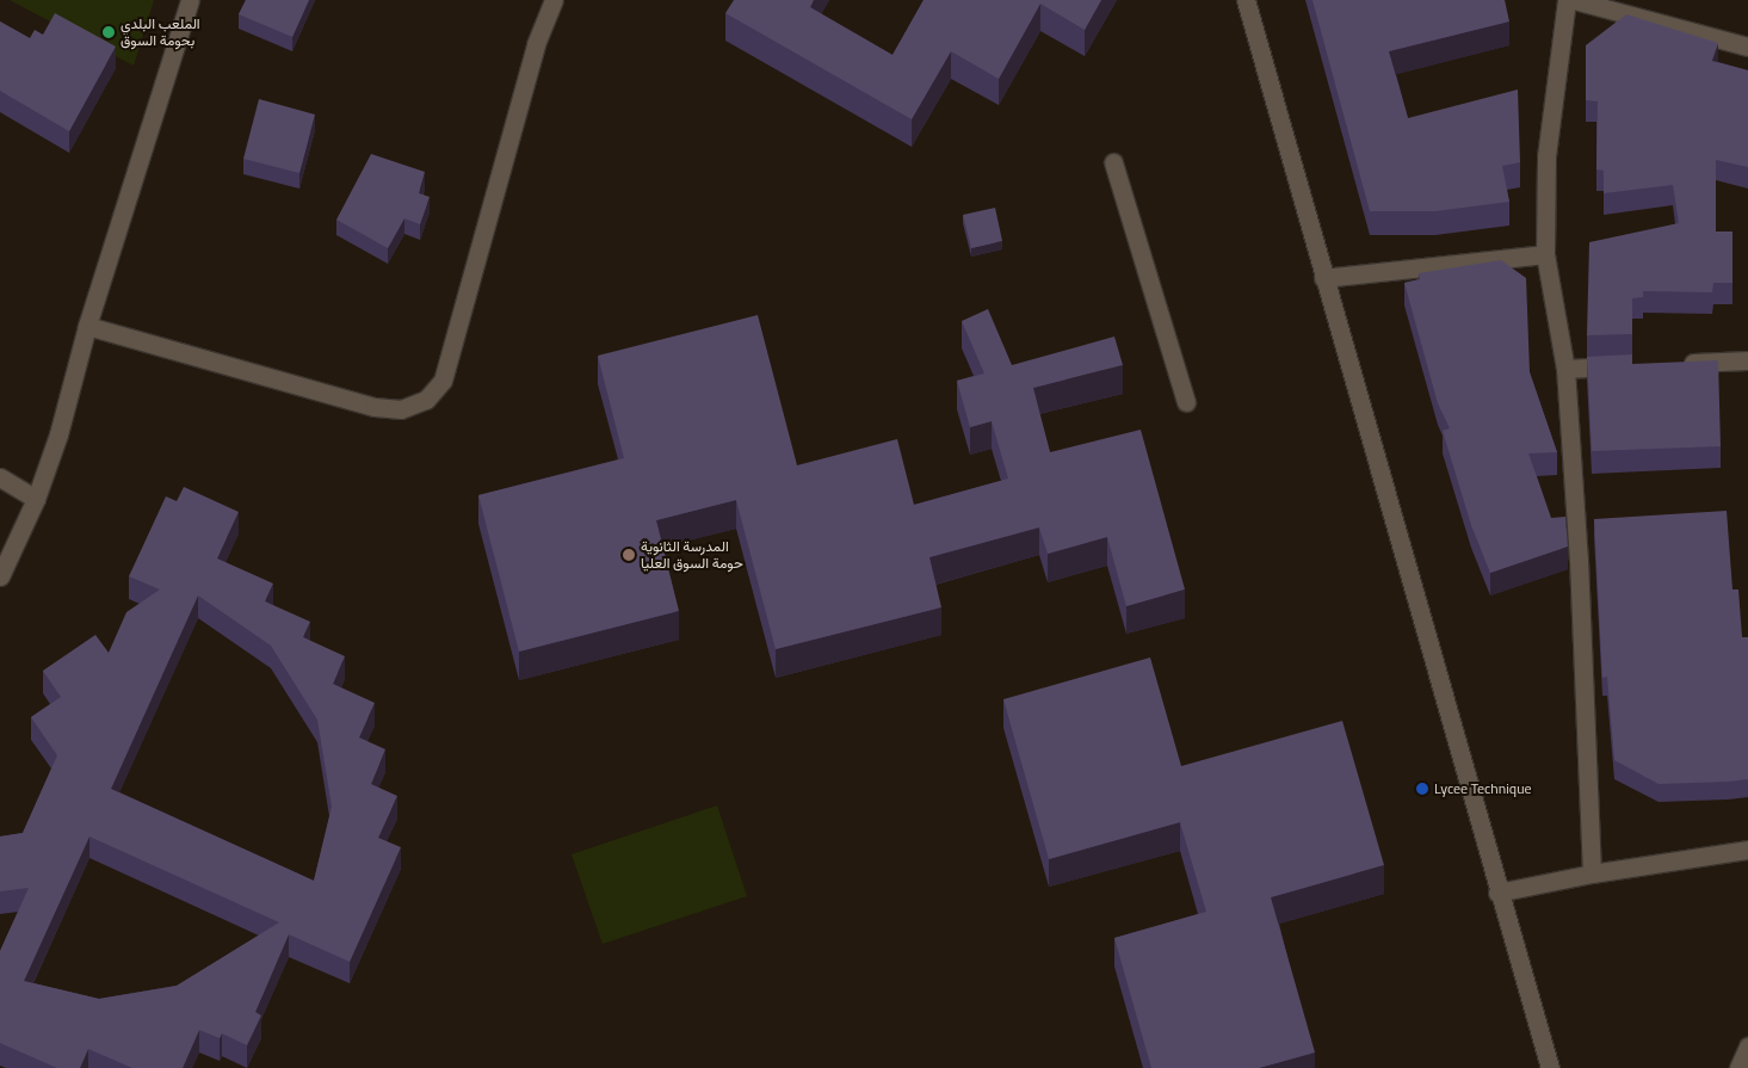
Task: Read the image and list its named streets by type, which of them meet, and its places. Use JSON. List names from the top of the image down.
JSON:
{
  "places": ["الملعب البلدي بحومة السوق", "المدرسة الثانوية حومة السوق العليا", "Lycee Technique"]
}
